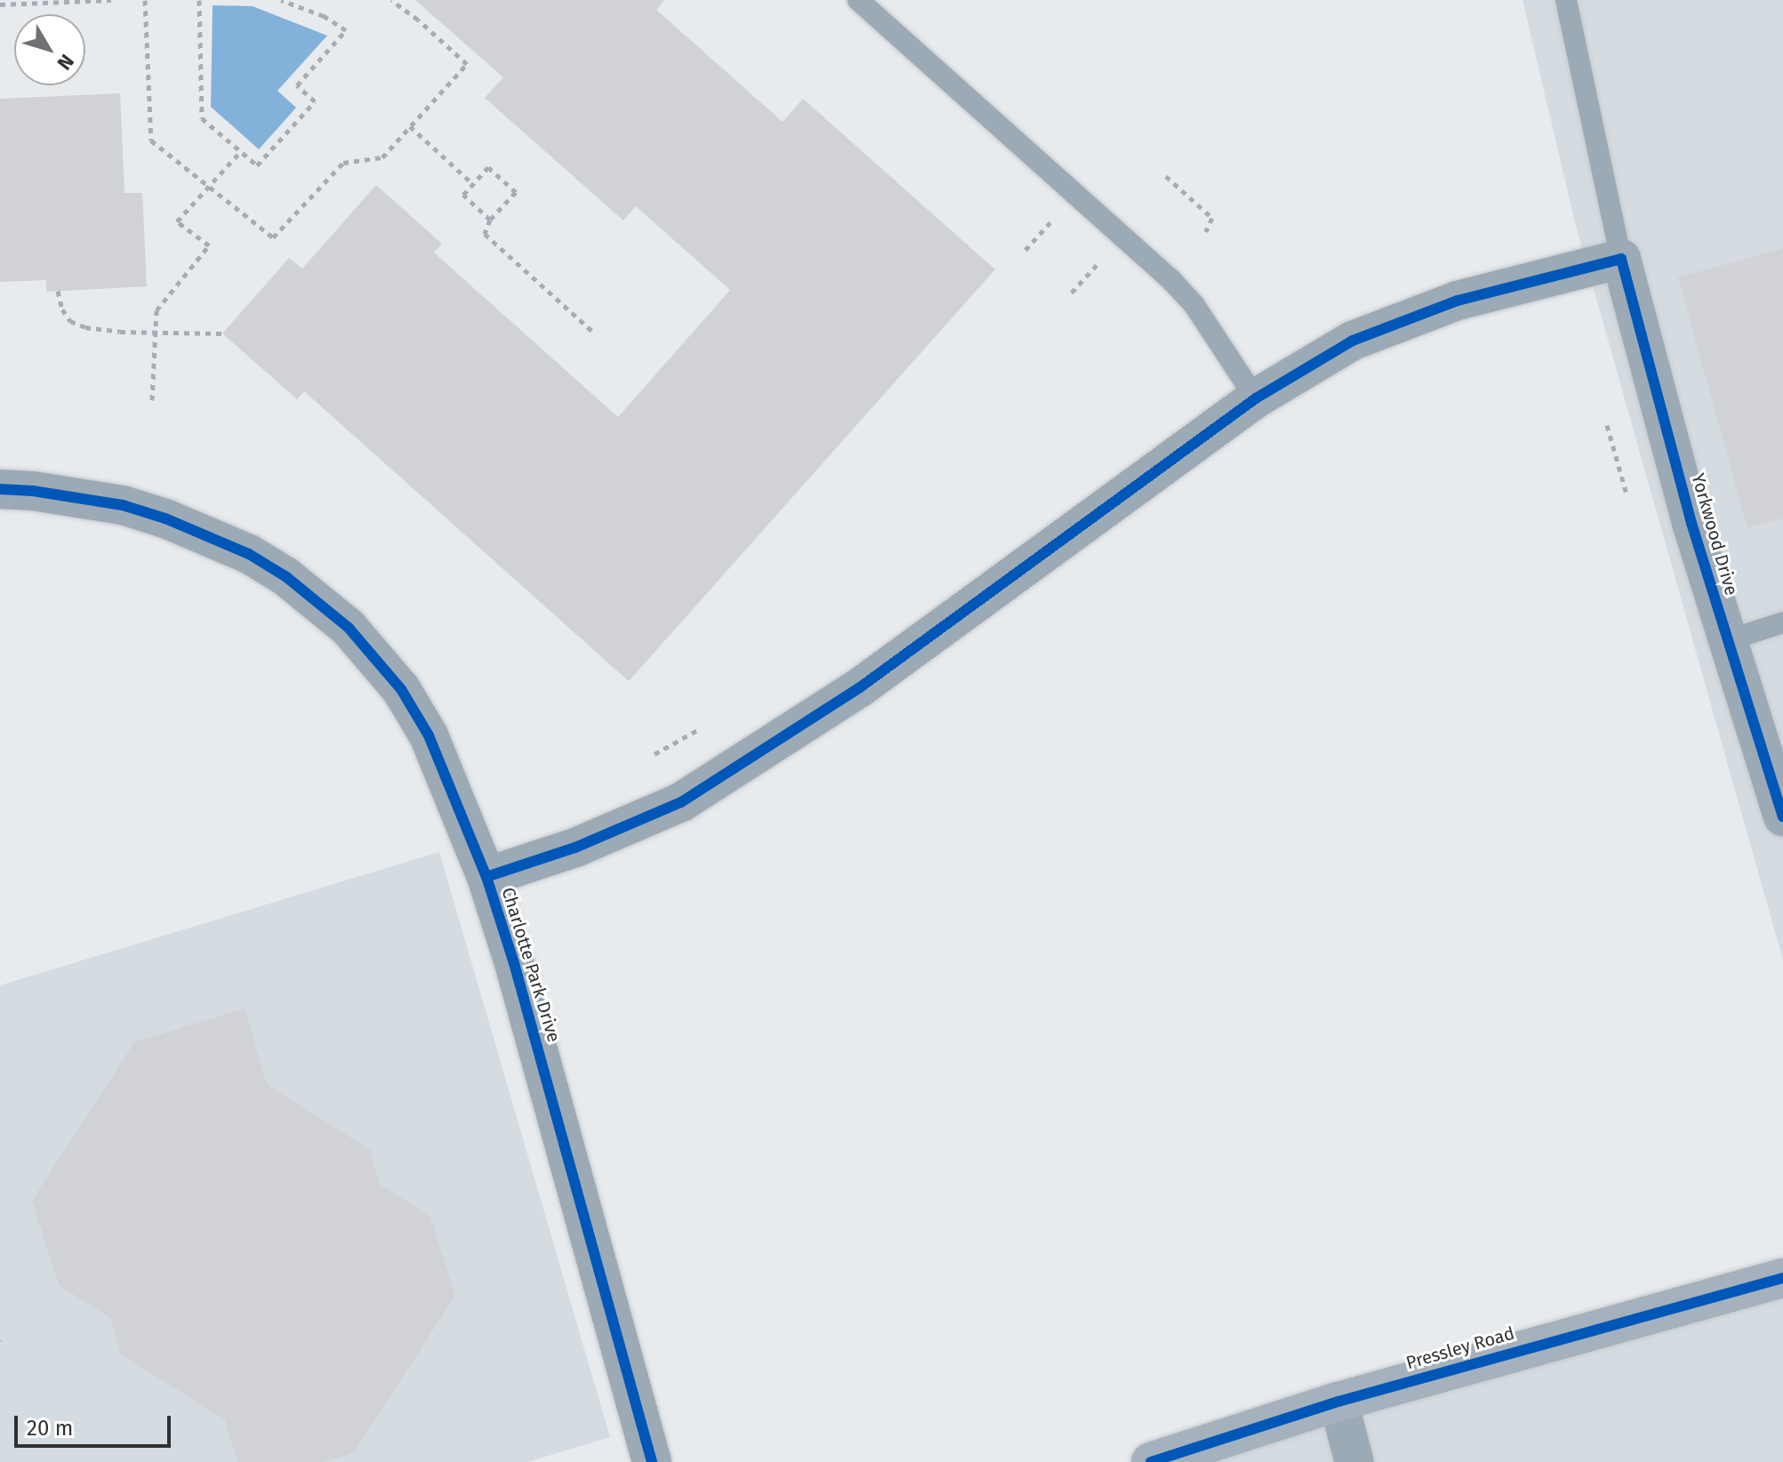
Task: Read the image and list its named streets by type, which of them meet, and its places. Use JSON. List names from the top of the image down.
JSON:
{
  "streets": {
    "street": ["Yorkwood Drive", "Charlotte Park Drive", "Pressley Road"]
  },
  "scale_bar": "20 m",
  "north": "bottom right"
}
